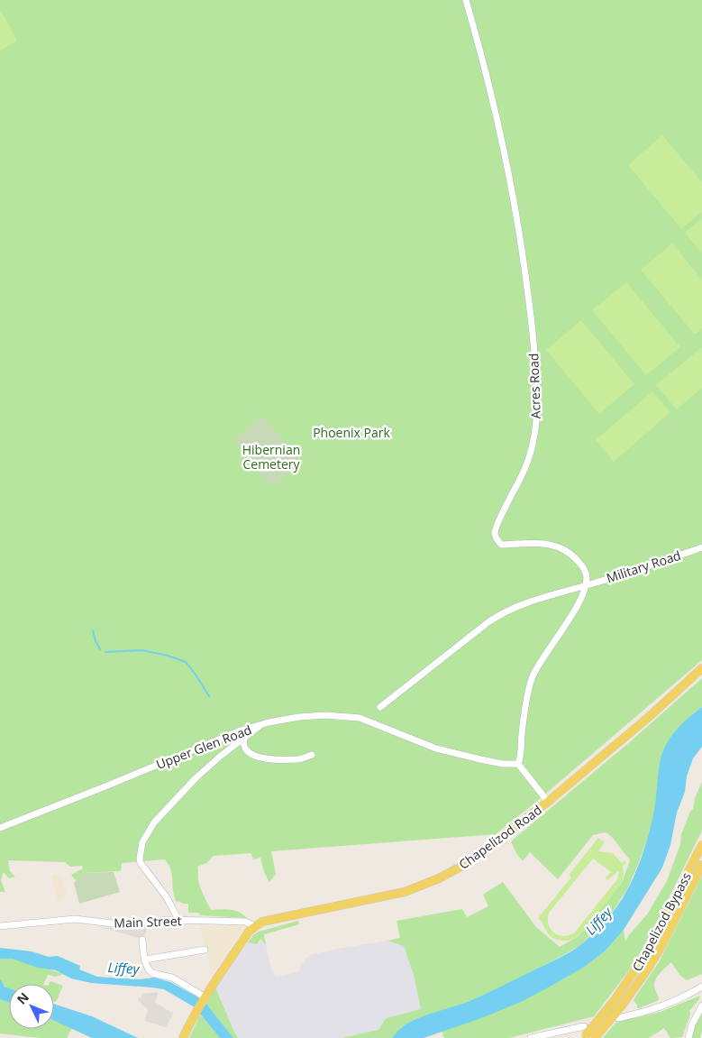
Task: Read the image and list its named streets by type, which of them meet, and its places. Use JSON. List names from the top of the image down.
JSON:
{
  "streets": {
    "main road": ["Chapelizod Road", "Chapelizod Bypass"],
    "street": [
      "Acres Road",
      "Military Road",
      "Upper Glen Road",
      "Main Street"
    ]
  },
  "crossings": [
    ["Acres Road", "Military Road"],
    ["Chapelizod Road", "Main Street"]
  ],
  "water": ["Liffey"],
  "parks": ["Phoenix Park", "Hibernian Cemetery"],
  "north": "top left"
}
